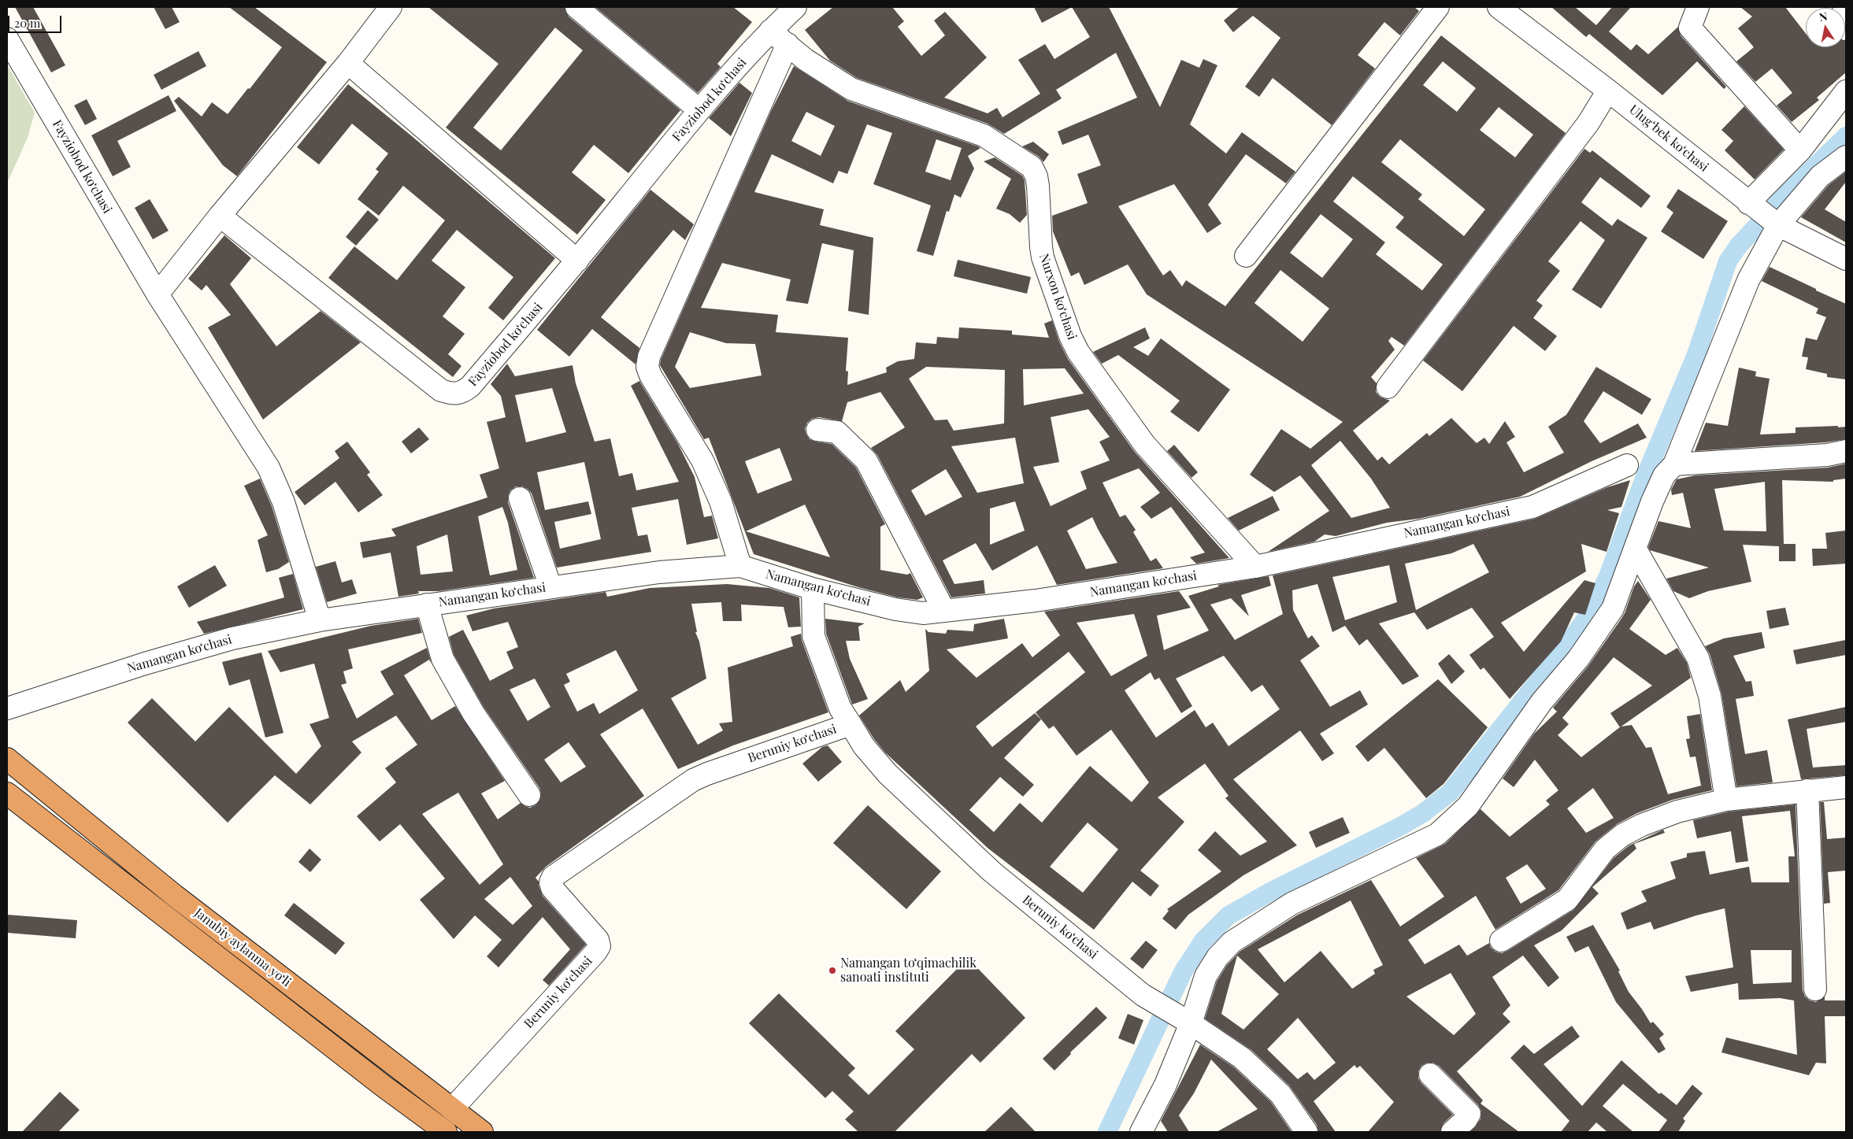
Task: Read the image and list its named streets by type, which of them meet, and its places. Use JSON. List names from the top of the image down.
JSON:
{
  "streets": {
    "highway": ["Janubiy aylanma yoʻli"],
    "street": [
      "Fayziobod koʻchasi",
      "Ulugʻbek koʻchasi",
      "Nurxon koʻchasi",
      "Namangan koʻchasi",
      "Beruniy koʻchasi"
    ]
  },
  "crossings": [
    ["Fayziobod koʻchasi", "Nurxon koʻchasi"],
    ["Fayziobod koʻchasi", "Namangan koʻchasi"],
    ["Nurxon koʻchasi", "Namangan koʻchasi"],
    ["Beruniy koʻchasi", "Janubiy aylanma yoʻli"]
  ],
  "places": ["Namangan to‘qimachilik sanoati instituti"],
  "scale_bar": "20 m",
  "north": "top"
}
